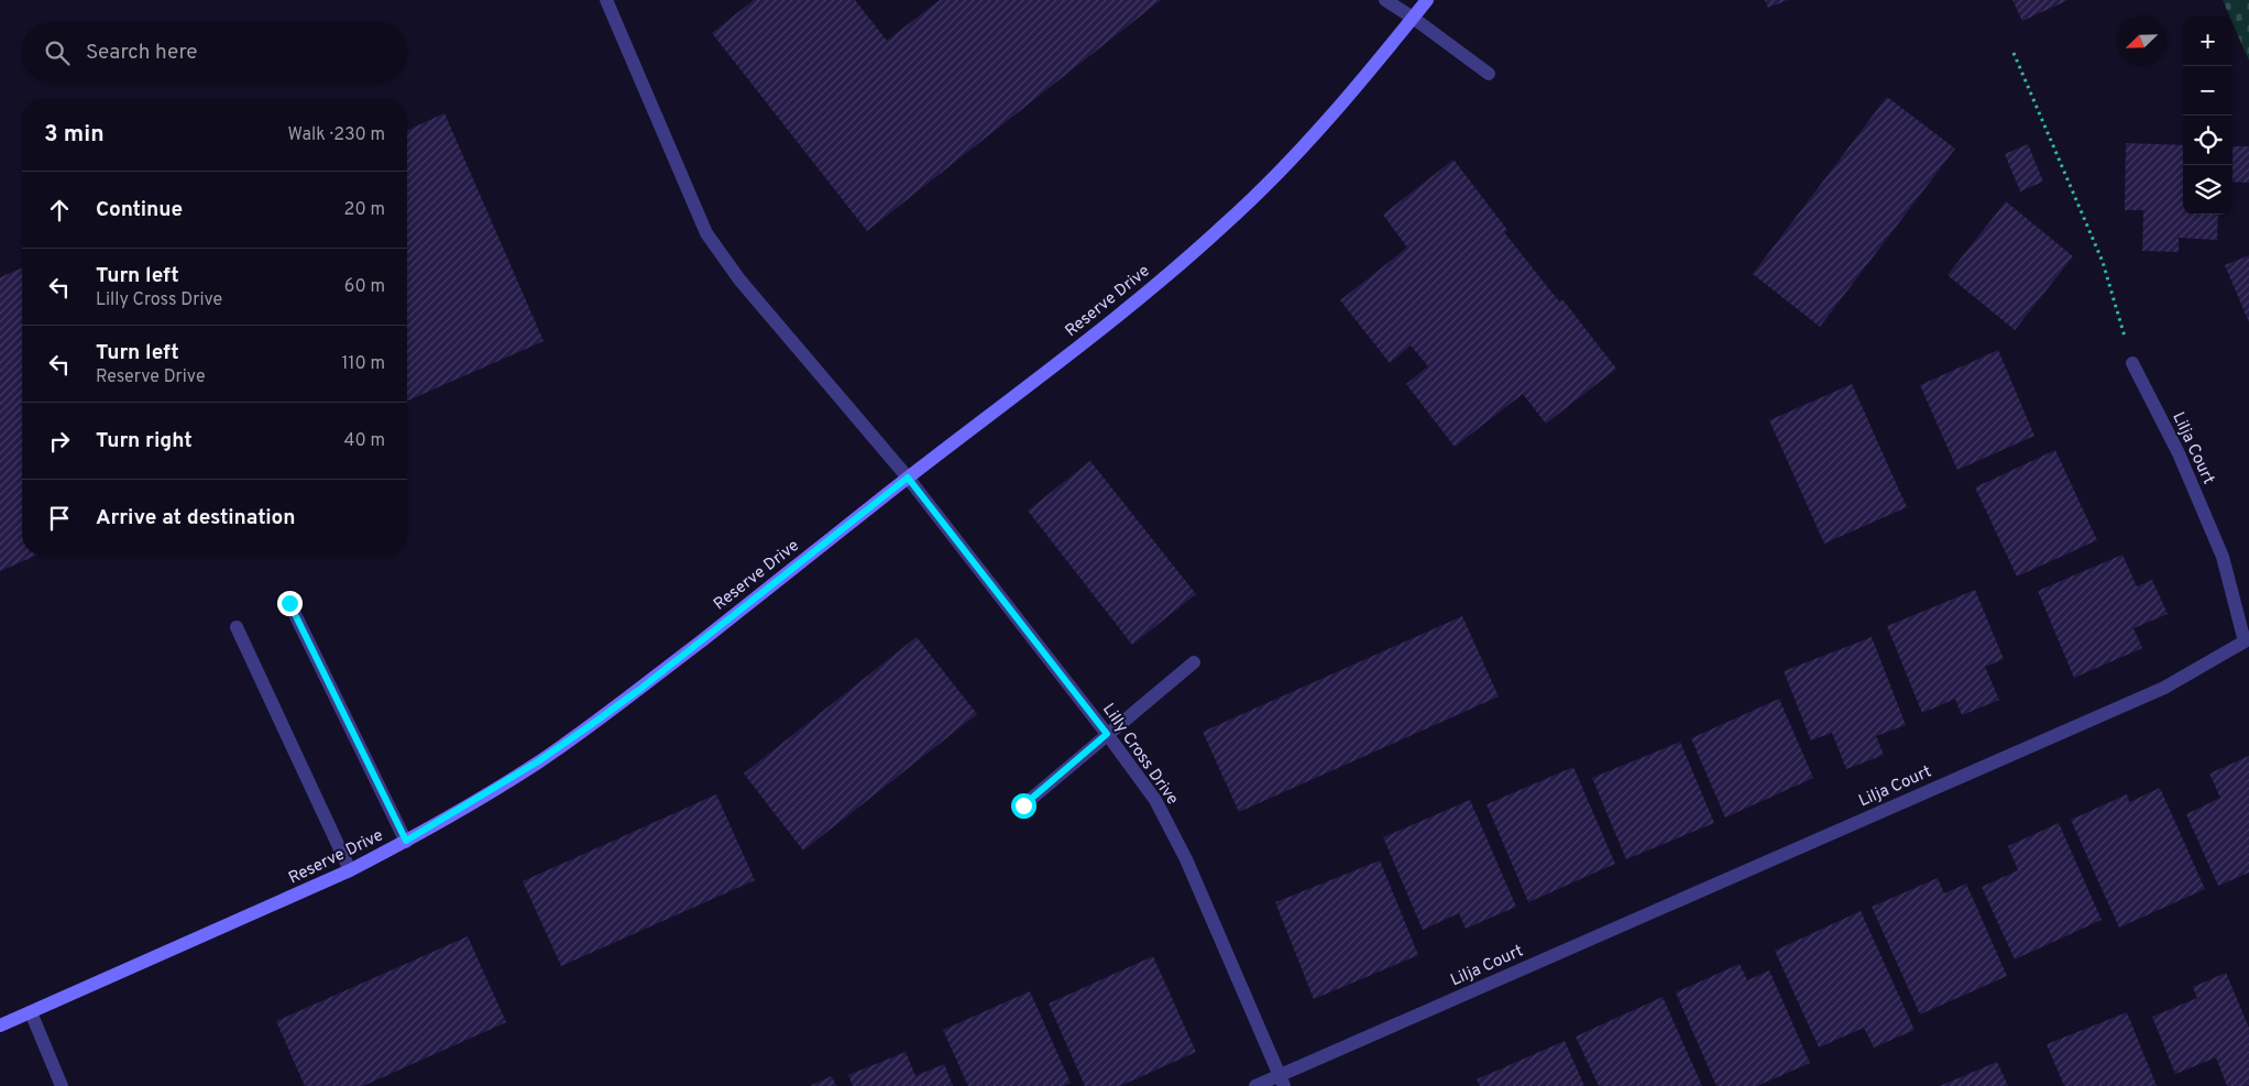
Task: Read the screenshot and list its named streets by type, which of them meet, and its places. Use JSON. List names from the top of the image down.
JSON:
{
  "streets": {
    "street": ["Reserve Drive", "Lilja Court", "Lilly Cross Drive"]
  },
  "crossings": [
    ["Reserve Drive", "Lilly Cross Drive"],
    ["Lilja Court", "Lilly Cross Drive"]
  ],
  "north": "bottom left",
  "page": {
    "map_buttons": ["+", "−"],
    "search": "Search here",
    "heading": ["3 min", "Walk · 230 m"],
    "list": [
      ["Continue", "20 m"],
      ["Turn left", "Lilly Cross Drive", "60 m"],
      ["Turn left", "Reserve Drive", "110 m"],
      ["Turn right", "40 m"],
      "Arrive at destination"
    ]
  }
}
